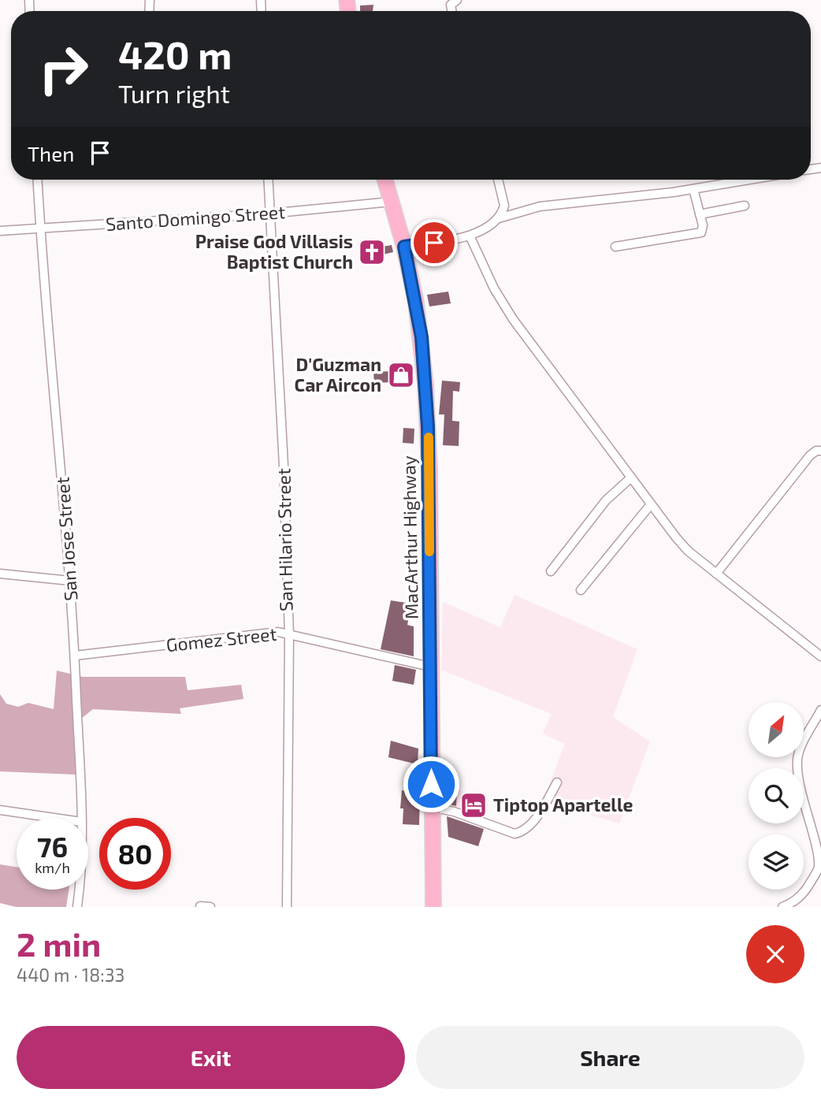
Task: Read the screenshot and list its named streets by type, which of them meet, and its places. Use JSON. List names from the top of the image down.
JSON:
{
  "streets": {
    "highway": ["MacArthur Highway"],
    "street": [
      "Santo Domingo Street",
      "San Jose Street",
      "San Hilario Street",
      "Gomez Street"
    ]
  },
  "crossings": [
    ["Santo Domingo Street", "MacArthur Highway"],
    ["Santo Domingo Street", "San Jose Street"],
    ["Santo Domingo Street", "San Hilario Street"],
    ["MacArthur Highway", "Gomez Street"],
    ["San Jose Street", "Gomez Street"],
    ["San Hilario Street", "Gomez Street"]
  ],
  "places": {
    "church": ["Praise God Villasis Baptist Church"],
    "shop": ["D'Guzman Car Aircon"],
    "hotel": ["Tiptop Apartelle"]
  },
  "north": "top right",
  "page": {
    "turn": ["420 m", "Turn right"],
    "then": "Then",
    "speed": "76 km/h",
    "limit": "80",
    "heading": ["2 min", "440 m · 18:33"],
    "buttons": ["Exit", "Share"]
  }
}
